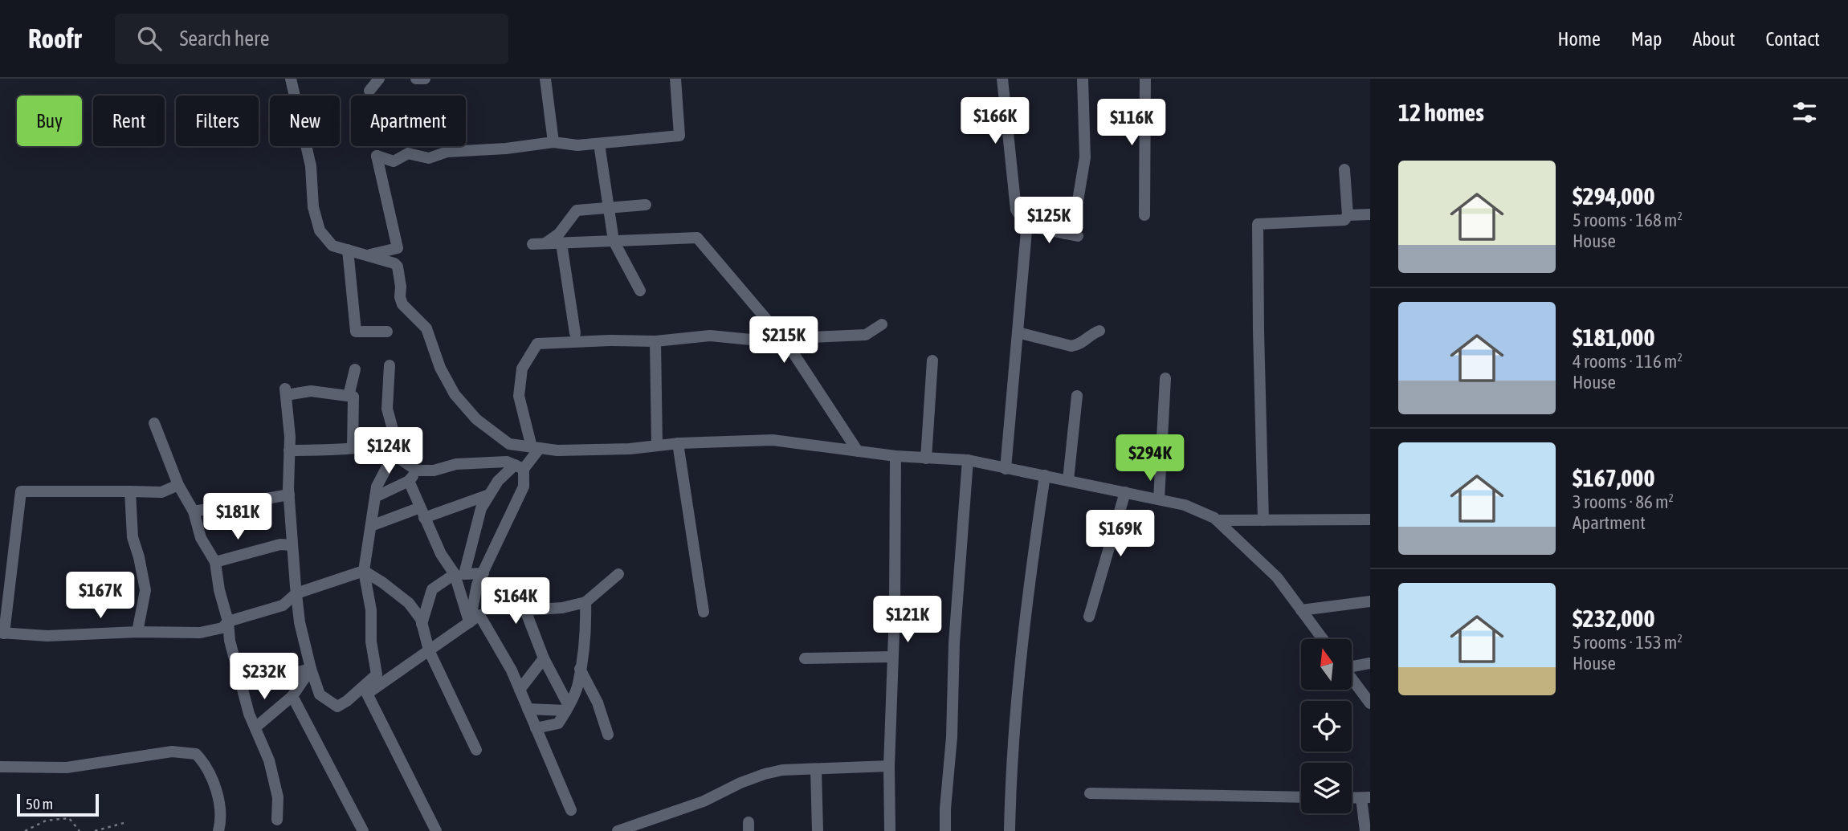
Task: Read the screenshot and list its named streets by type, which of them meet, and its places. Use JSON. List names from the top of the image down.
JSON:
{
  "scale_bar": "50 m",
  "north": "top",
  "page": {
    "header": "Roofr",
    "search": "Search here",
    "nav": [
      "Home",
      "Map",
      "About",
      "Contact"
    ],
    "heading": "12 homes",
    "chip": [
      "Buy",
      "Rent",
      "Filters",
      "New",
      "Apartment"
    ],
    "price": [
      "$166K",
      "$116K",
      "$125K",
      "$215K",
      "$124K",
      "$294K",
      "$181K",
      "$169K",
      "$167K",
      "$164K",
      "$121K",
      "$232K"
    ],
    "list": [
      {
        "name": "$294,000",
        "note": "5 rooms · 168 m² · House"
      },
      {
        "name": "$181,000",
        "note": "4 rooms · 116 m² · House"
      },
      {
        "name": "$167,000",
        "note": "3 rooms · 86 m² · Apartment"
      },
      {
        "name": "$232,000",
        "note": "5 rooms · 153 m² · House"
      }
    ],
    "scale": "50 m"
  }
}
